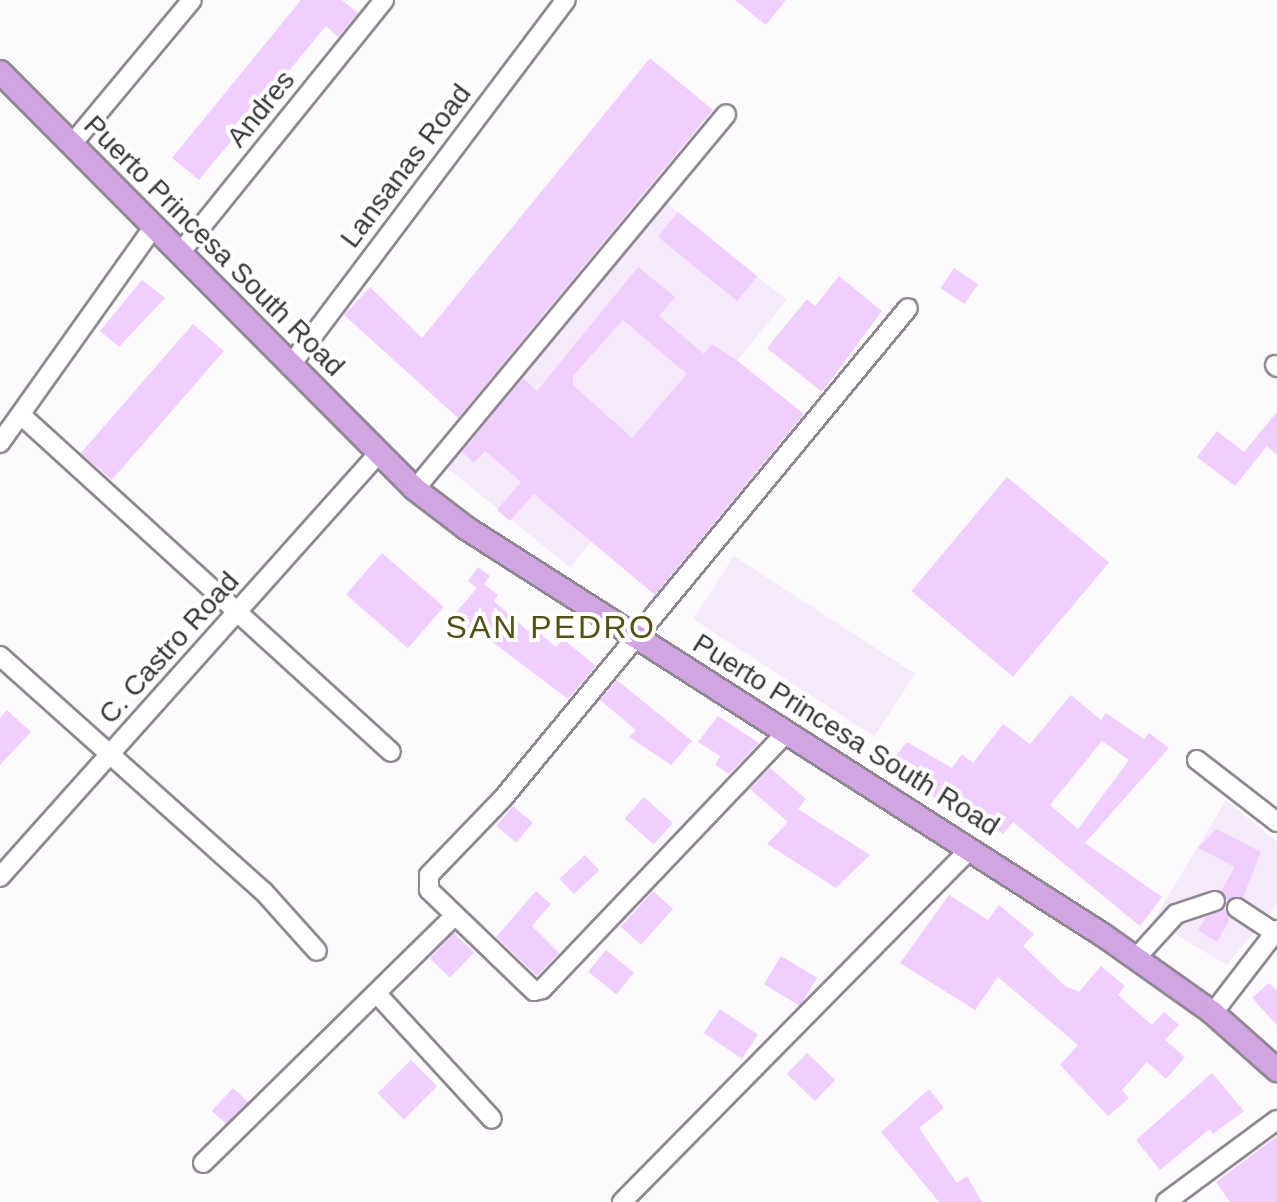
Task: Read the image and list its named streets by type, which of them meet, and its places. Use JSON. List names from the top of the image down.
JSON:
{
  "streets": {
    "main road": ["Puerto Princesa South Road"],
    "street": ["Andres", "Lansanas Road", "C. Castro Road"]
  },
  "crossings": [
    ["Andres", "Puerto Princesa South Road"],
    ["Lansanas Road", "Puerto Princesa South Road"],
    ["Puerto Princesa South Road", "C. Castro Road"]
  ],
  "districts": ["SAN PEDRO"]
}
